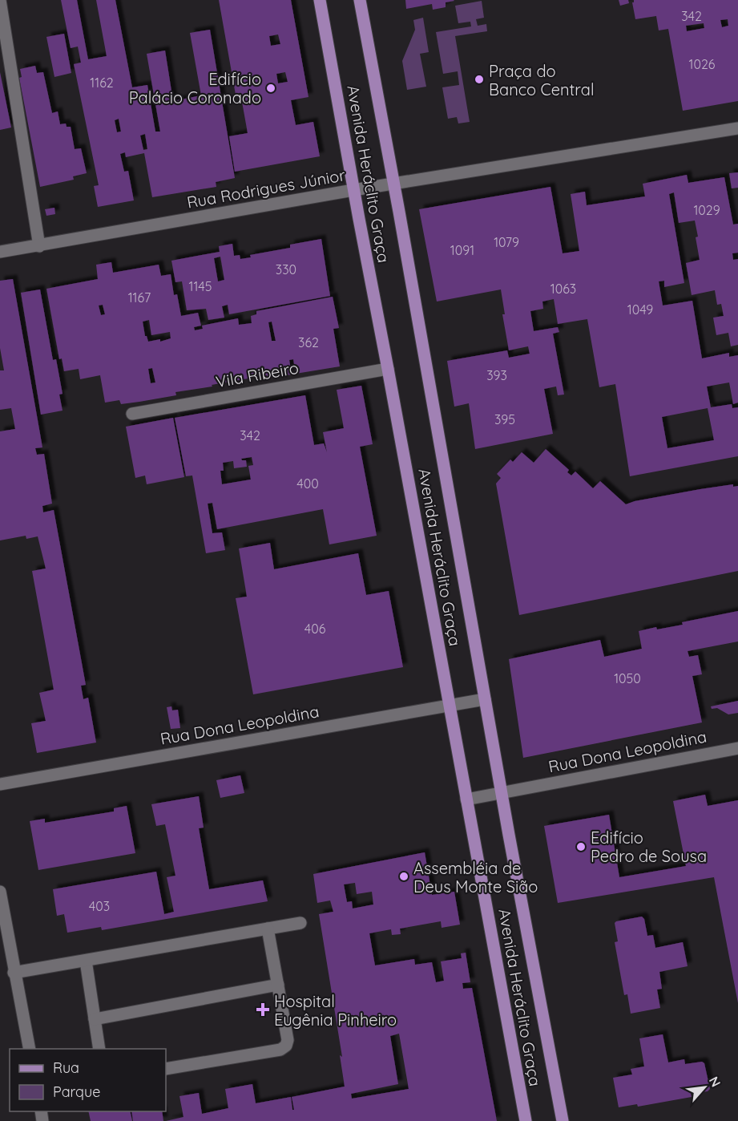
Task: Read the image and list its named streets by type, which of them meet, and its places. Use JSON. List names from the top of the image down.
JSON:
{
  "streets": {
    "main road": ["Avenida Heráclito Graça"],
    "street": ["Rua Rodrigues Júnior", "Vila Ribeiro", "Rua Dona Leopoldina"]
  },
  "crossings": [
    ["Avenida Heráclito Graça", "Rua Rodrigues Júnior"],
    ["Avenida Heráclito Graça", "Vila Ribeiro"],
    ["Avenida Heráclito Graça", "Rua Dona Leopoldina"]
  ],
  "places": {
    "other": [
      "Praça do Banco Central",
      "Edifício Palácio Coronado",
      "Edifício Pedro de Sousa",
      "Assembléia de Deus Monte Sião"
    ],
    "health": ["Hospital Eugênia Pinheiro"]
  },
  "house_numbers": [
    "342",
    "1026",
    "1162",
    "1029",
    "1079",
    "1091",
    "330",
    "1145",
    "1063",
    "1167",
    "1049",
    "362",
    "393",
    "395",
    "342",
    "400",
    "406",
    "1050",
    "403"
  ],
  "legend": ["Rua", "Parque"],
  "north": "top right"
}
